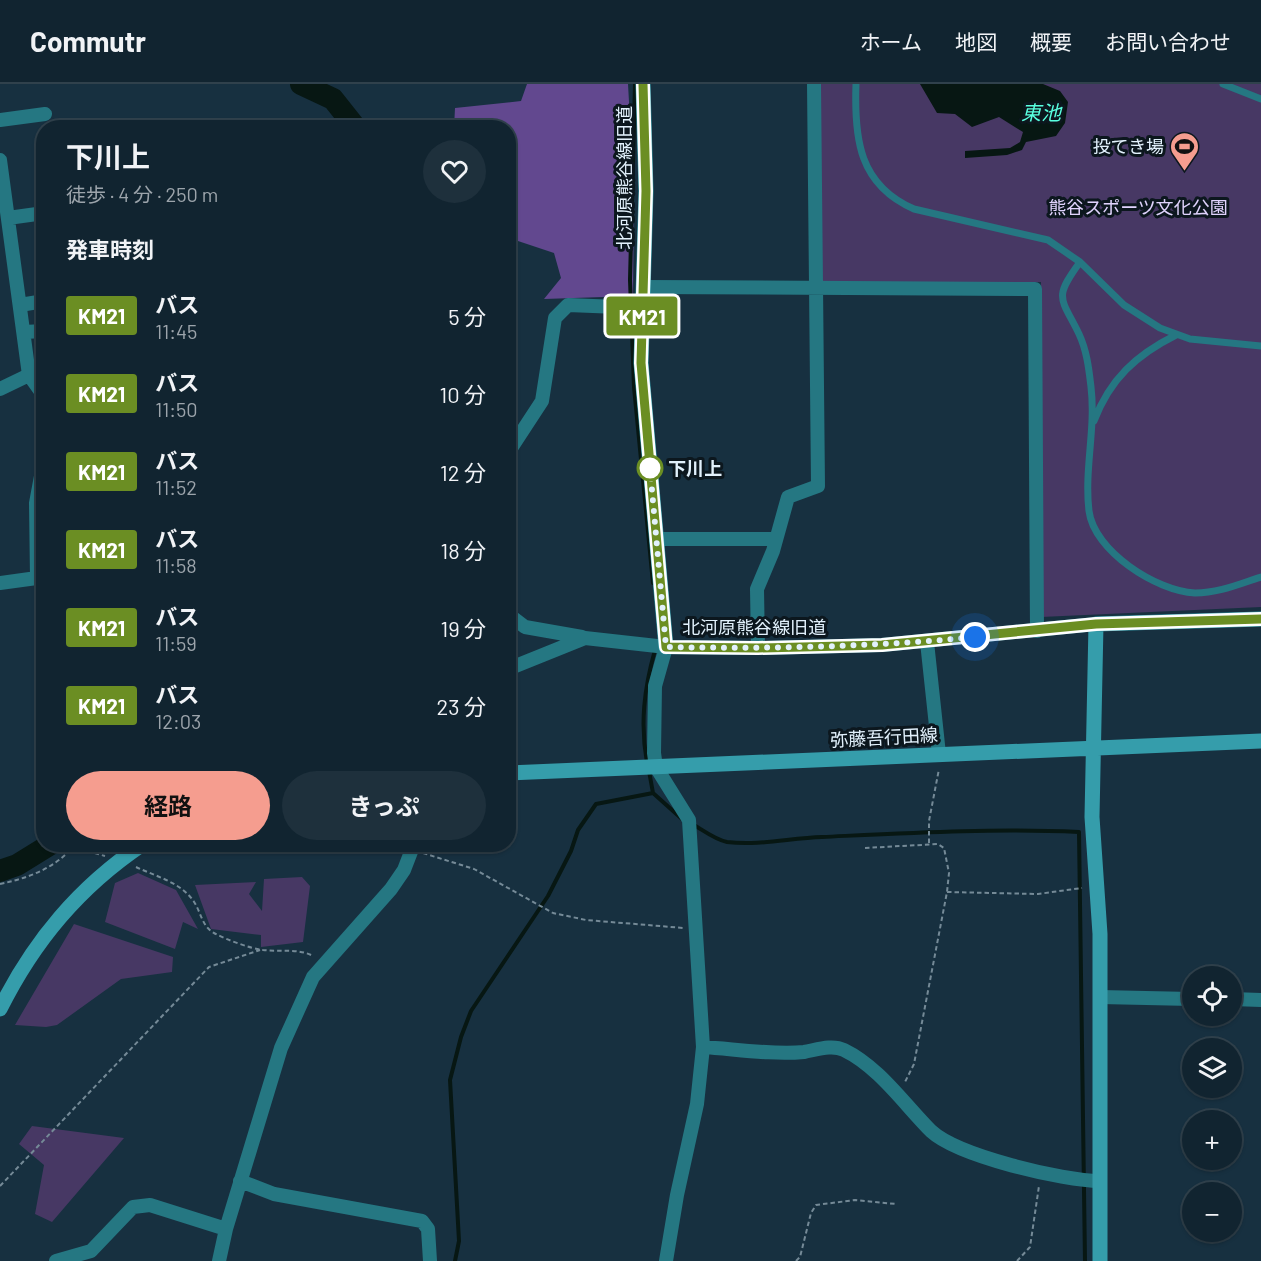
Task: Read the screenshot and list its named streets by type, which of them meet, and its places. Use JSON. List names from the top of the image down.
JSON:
{
  "streets": {
    "street": ["北河原熊谷線旧道", "弥藤吾行田線"]
  },
  "water": ["東池"],
  "parks": ["熊谷スポーツ文化公園"],
  "places": {
    "sports": ["投てき場"],
    "other": ["下川上"]
  },
  "lines": ["bus line KM21"],
  "page": {
    "header": "Commutr",
    "nav": [
      "ホーム",
      "地図",
      "概要",
      "お問い合わせ"
    ],
    "on_map": "KM21",
    "heading": [
      ["下川上", "徒歩 · 4 分 · 250 m"],
      "発車時刻"
    ],
    "list": [
      {
        "mark": "KM21",
        "name": "バス",
        "note": "11:45",
        "value": "5 分"
      },
      {
        "mark": "KM21",
        "name": "バス",
        "note": "11:50",
        "value": "10 分"
      },
      {
        "mark": "KM21",
        "name": "バス",
        "note": "11:52",
        "value": "12 分"
      },
      {
        "mark": "KM21",
        "name": "バス",
        "note": "11:58",
        "value": "18 分"
      },
      {
        "mark": "KM21",
        "name": "バス",
        "note": "11:59",
        "value": "19 分"
      },
      {
        "mark": "KM21",
        "name": "バス",
        "note": "12:03",
        "value": "23 分"
      }
    ],
    "buttons": ["経路", "きっぷ"],
    "map_buttons": ["+", "−"]
  }
}
